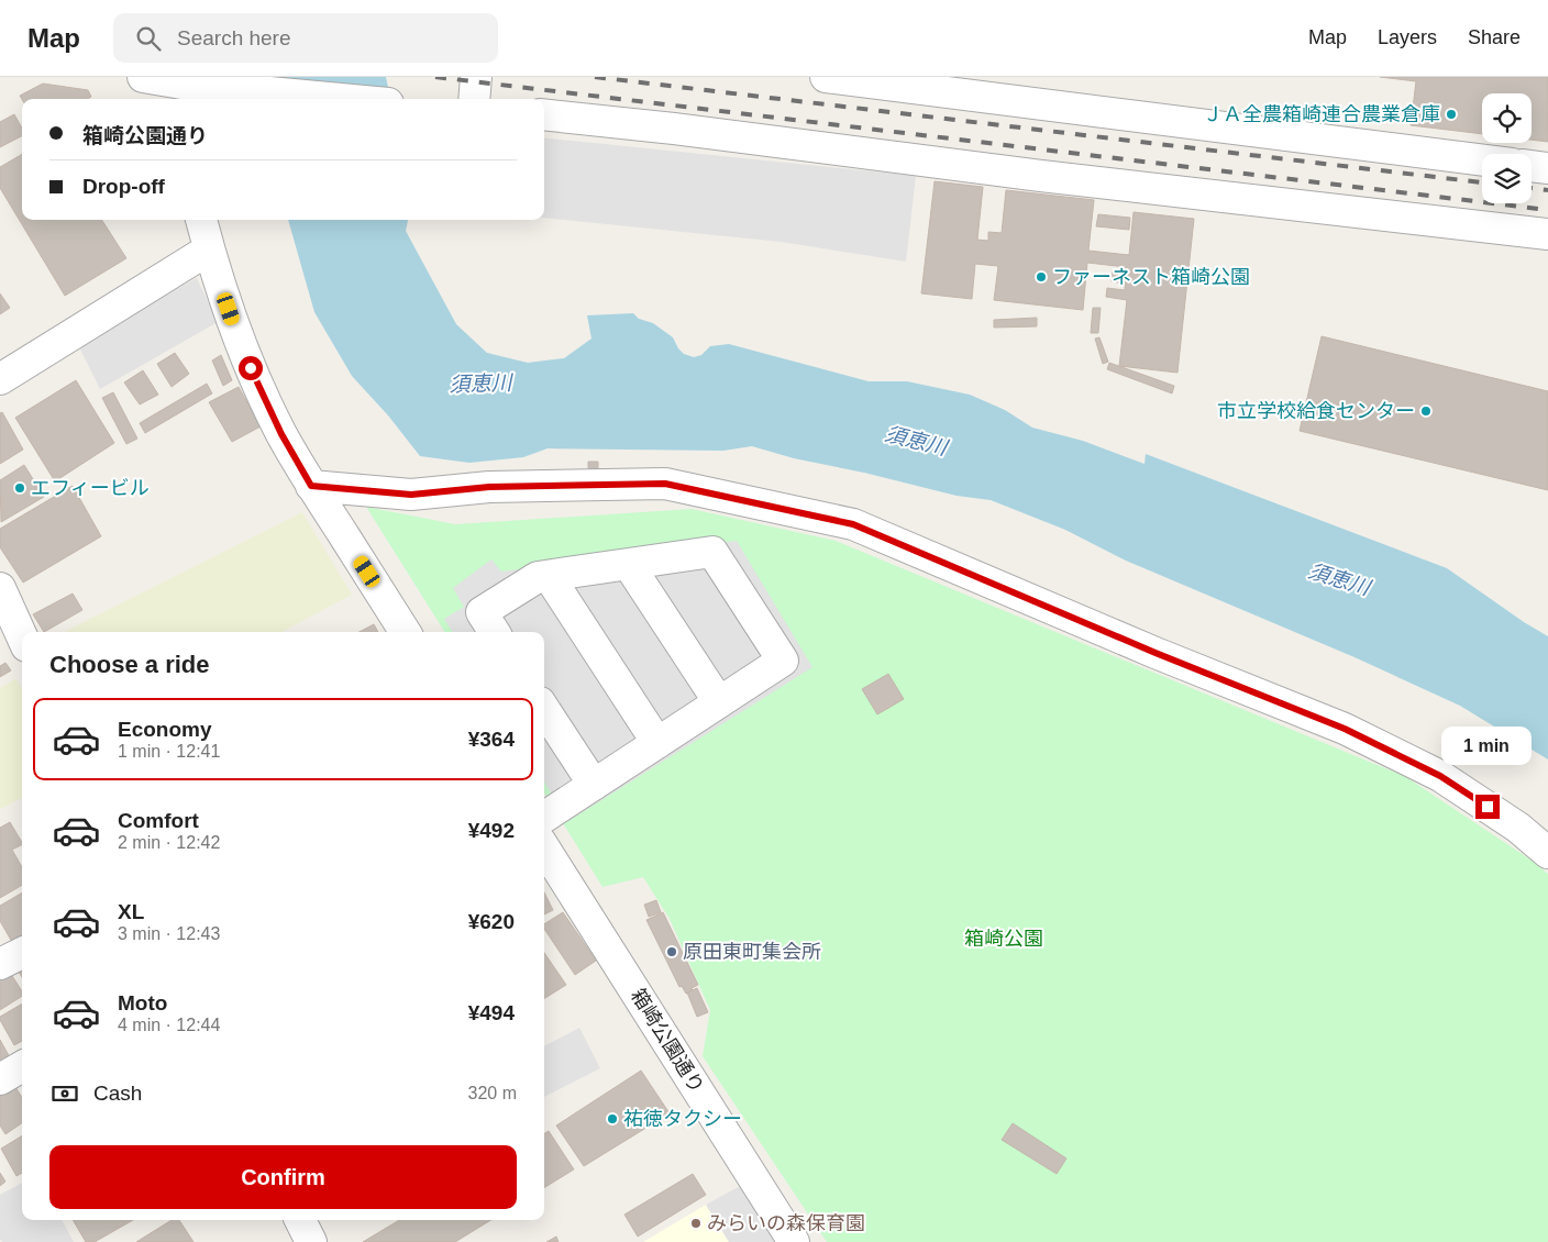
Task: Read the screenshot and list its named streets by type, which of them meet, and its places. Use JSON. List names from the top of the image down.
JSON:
{
  "streets": {
    "street": ["箱崎公園通り"]
  },
  "water": ["須恵川"],
  "parks": ["箱崎公園"],
  "places": [
    "ＪＡ全農箱崎連合農業倉庫",
    "ファーネスト箱崎公園",
    "市立学校給食センター",
    "エフィービル",
    "原田東町集会所",
    "祐徳タクシー",
    "みらいの森保育園"
  ],
  "page": {
    "header": "Map",
    "search": "Search here",
    "nav": ["Map", "Layers", "Share"],
    "banner": ["箱崎公園通り", "Drop-off"],
    "heading": "Choose a ride",
    "list": [
      {
        "name": "Economy",
        "note": "1 min · 12:41",
        "value": "¥364"
      },
      {
        "name": "Comfort",
        "note": "2 min · 12:42",
        "value": "¥492"
      },
      {
        "name": "XL",
        "note": "3 min · 12:43",
        "value": "¥620"
      },
      {
        "name": "Moto",
        "note": "4 min · 12:44",
        "value": "¥494"
      }
    ],
    "bubble": "1 min",
    "pay": ["Cash", "320 m"],
    "buttons": "Confirm"
  }
}
